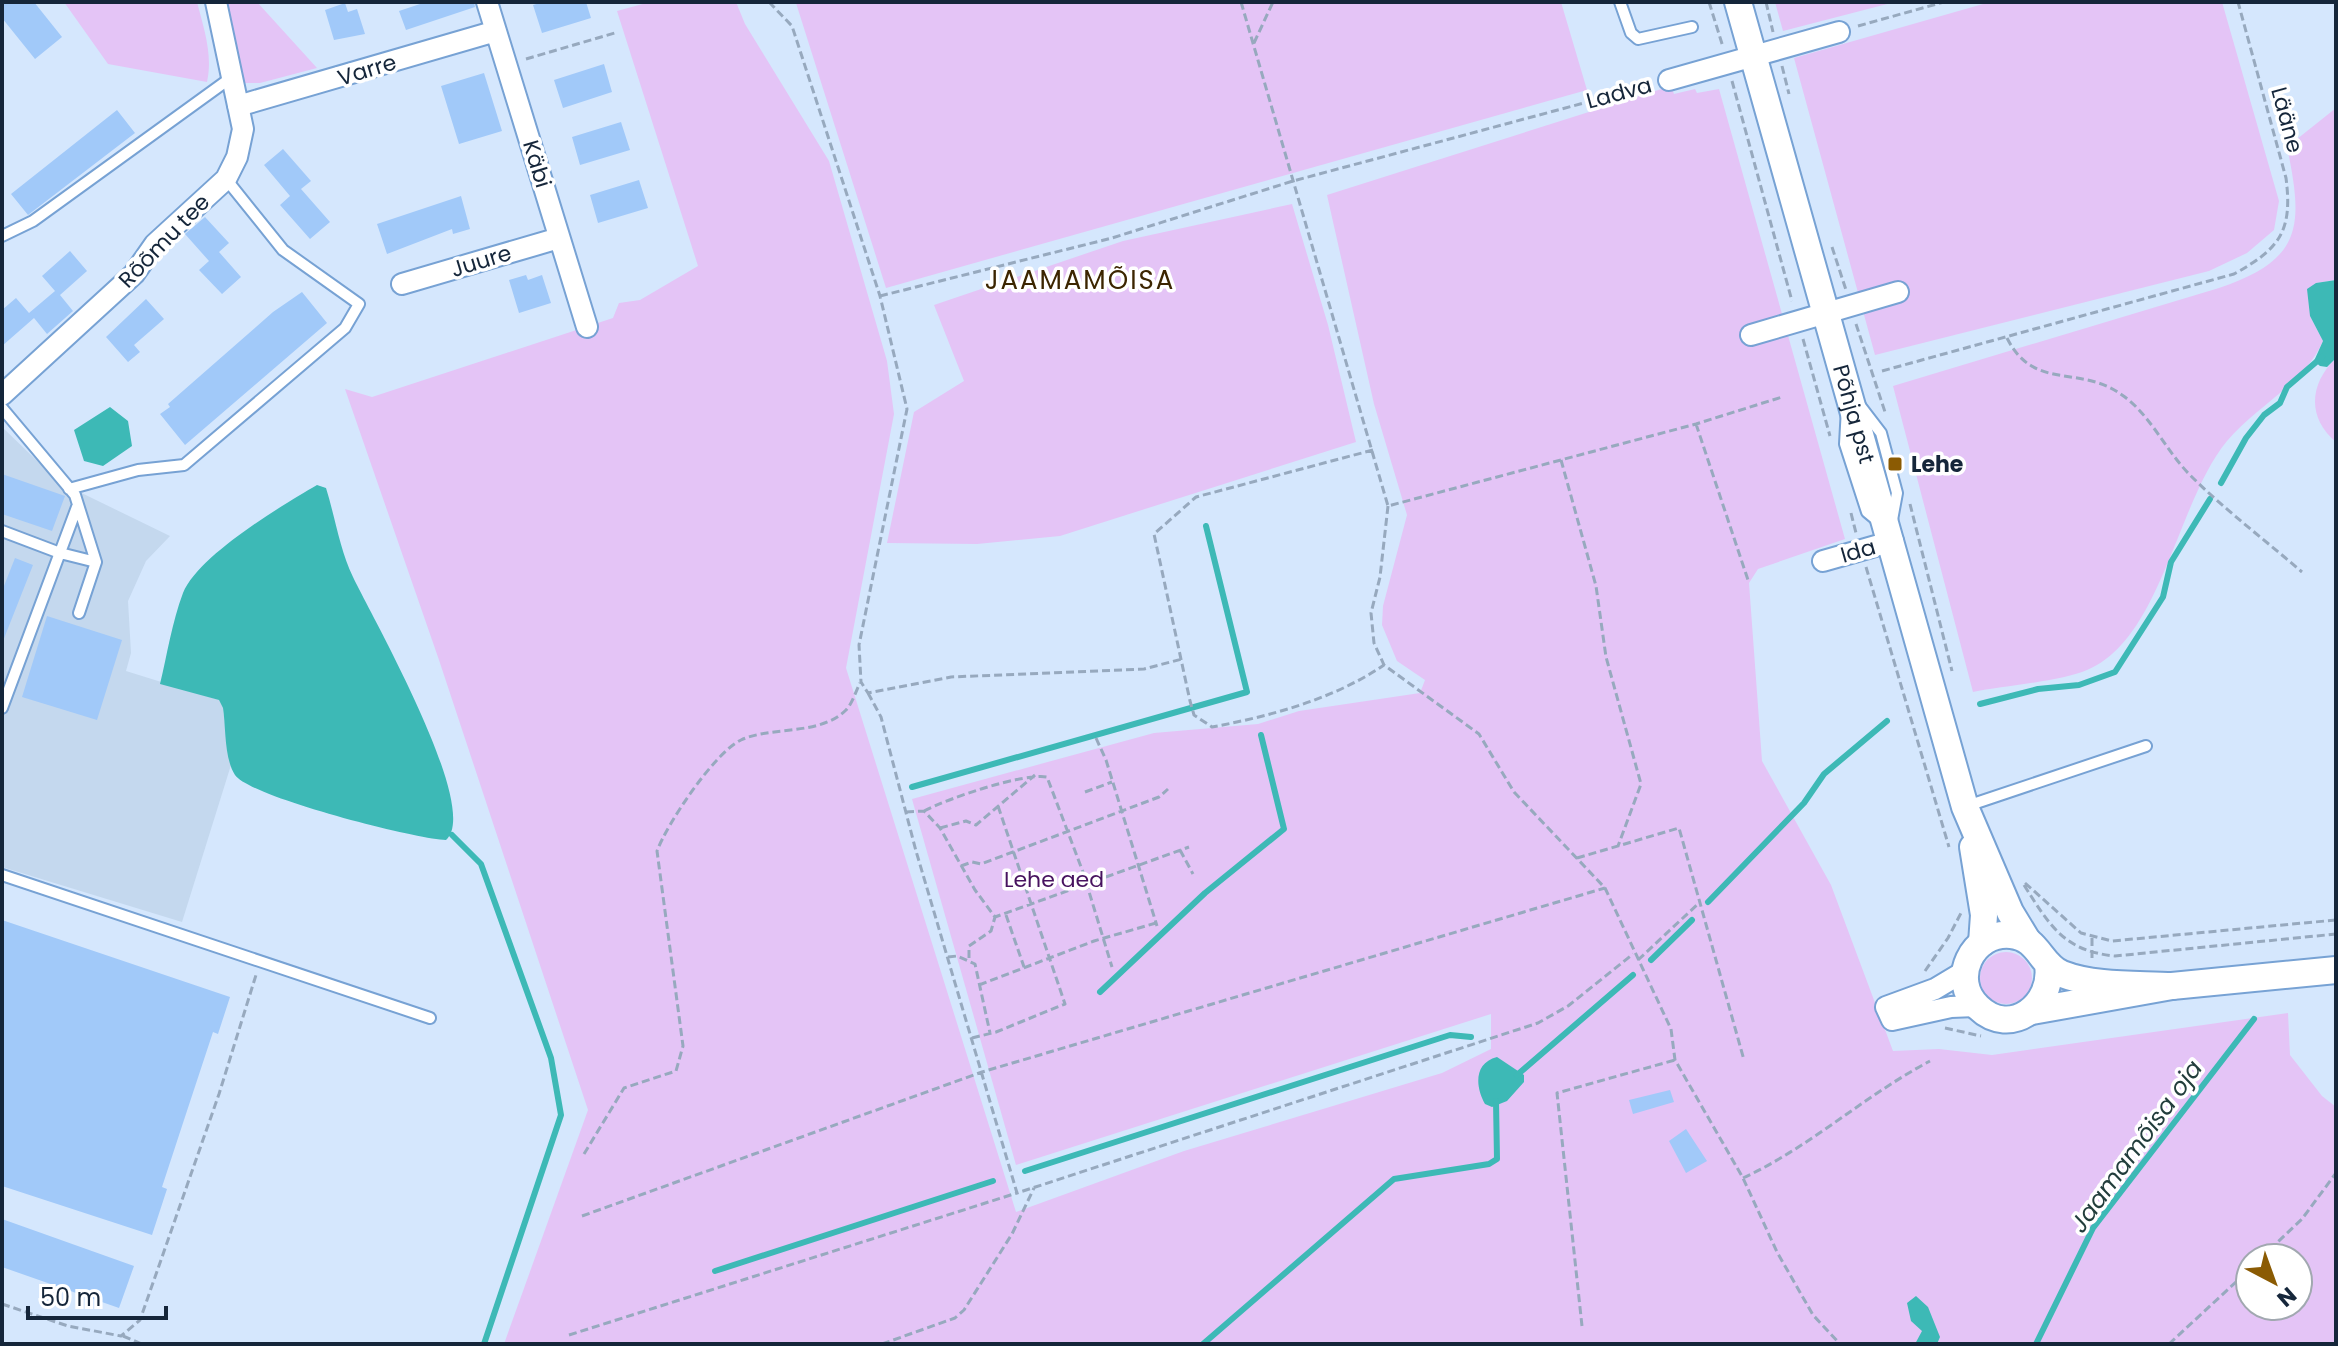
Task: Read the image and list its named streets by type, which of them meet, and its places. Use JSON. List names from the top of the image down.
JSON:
{
  "streets": {
    "street": [
      "Varre",
      "Ladva",
      "Käbi",
      "Rõõmu tee",
      "Juure",
      "Põhja pst",
      "Ida"
    ],
    "path": ["Lääne"]
  },
  "crossings": [
    ["Varre", "Käbi"],
    ["Varre", "Rõõmu tee"],
    ["Ladva", "Põhja pst"],
    ["Käbi", "Juure"],
    ["Põhja pst", "Ida"]
  ],
  "districts": ["JAAMAMÕISA"],
  "water": ["Jaamamõisa oja"],
  "parks": ["Lehe aed"],
  "places": {
    "transit": ["Lehe"]
  },
  "scale_bar": "50 m",
  "north": "bottom right"
}
